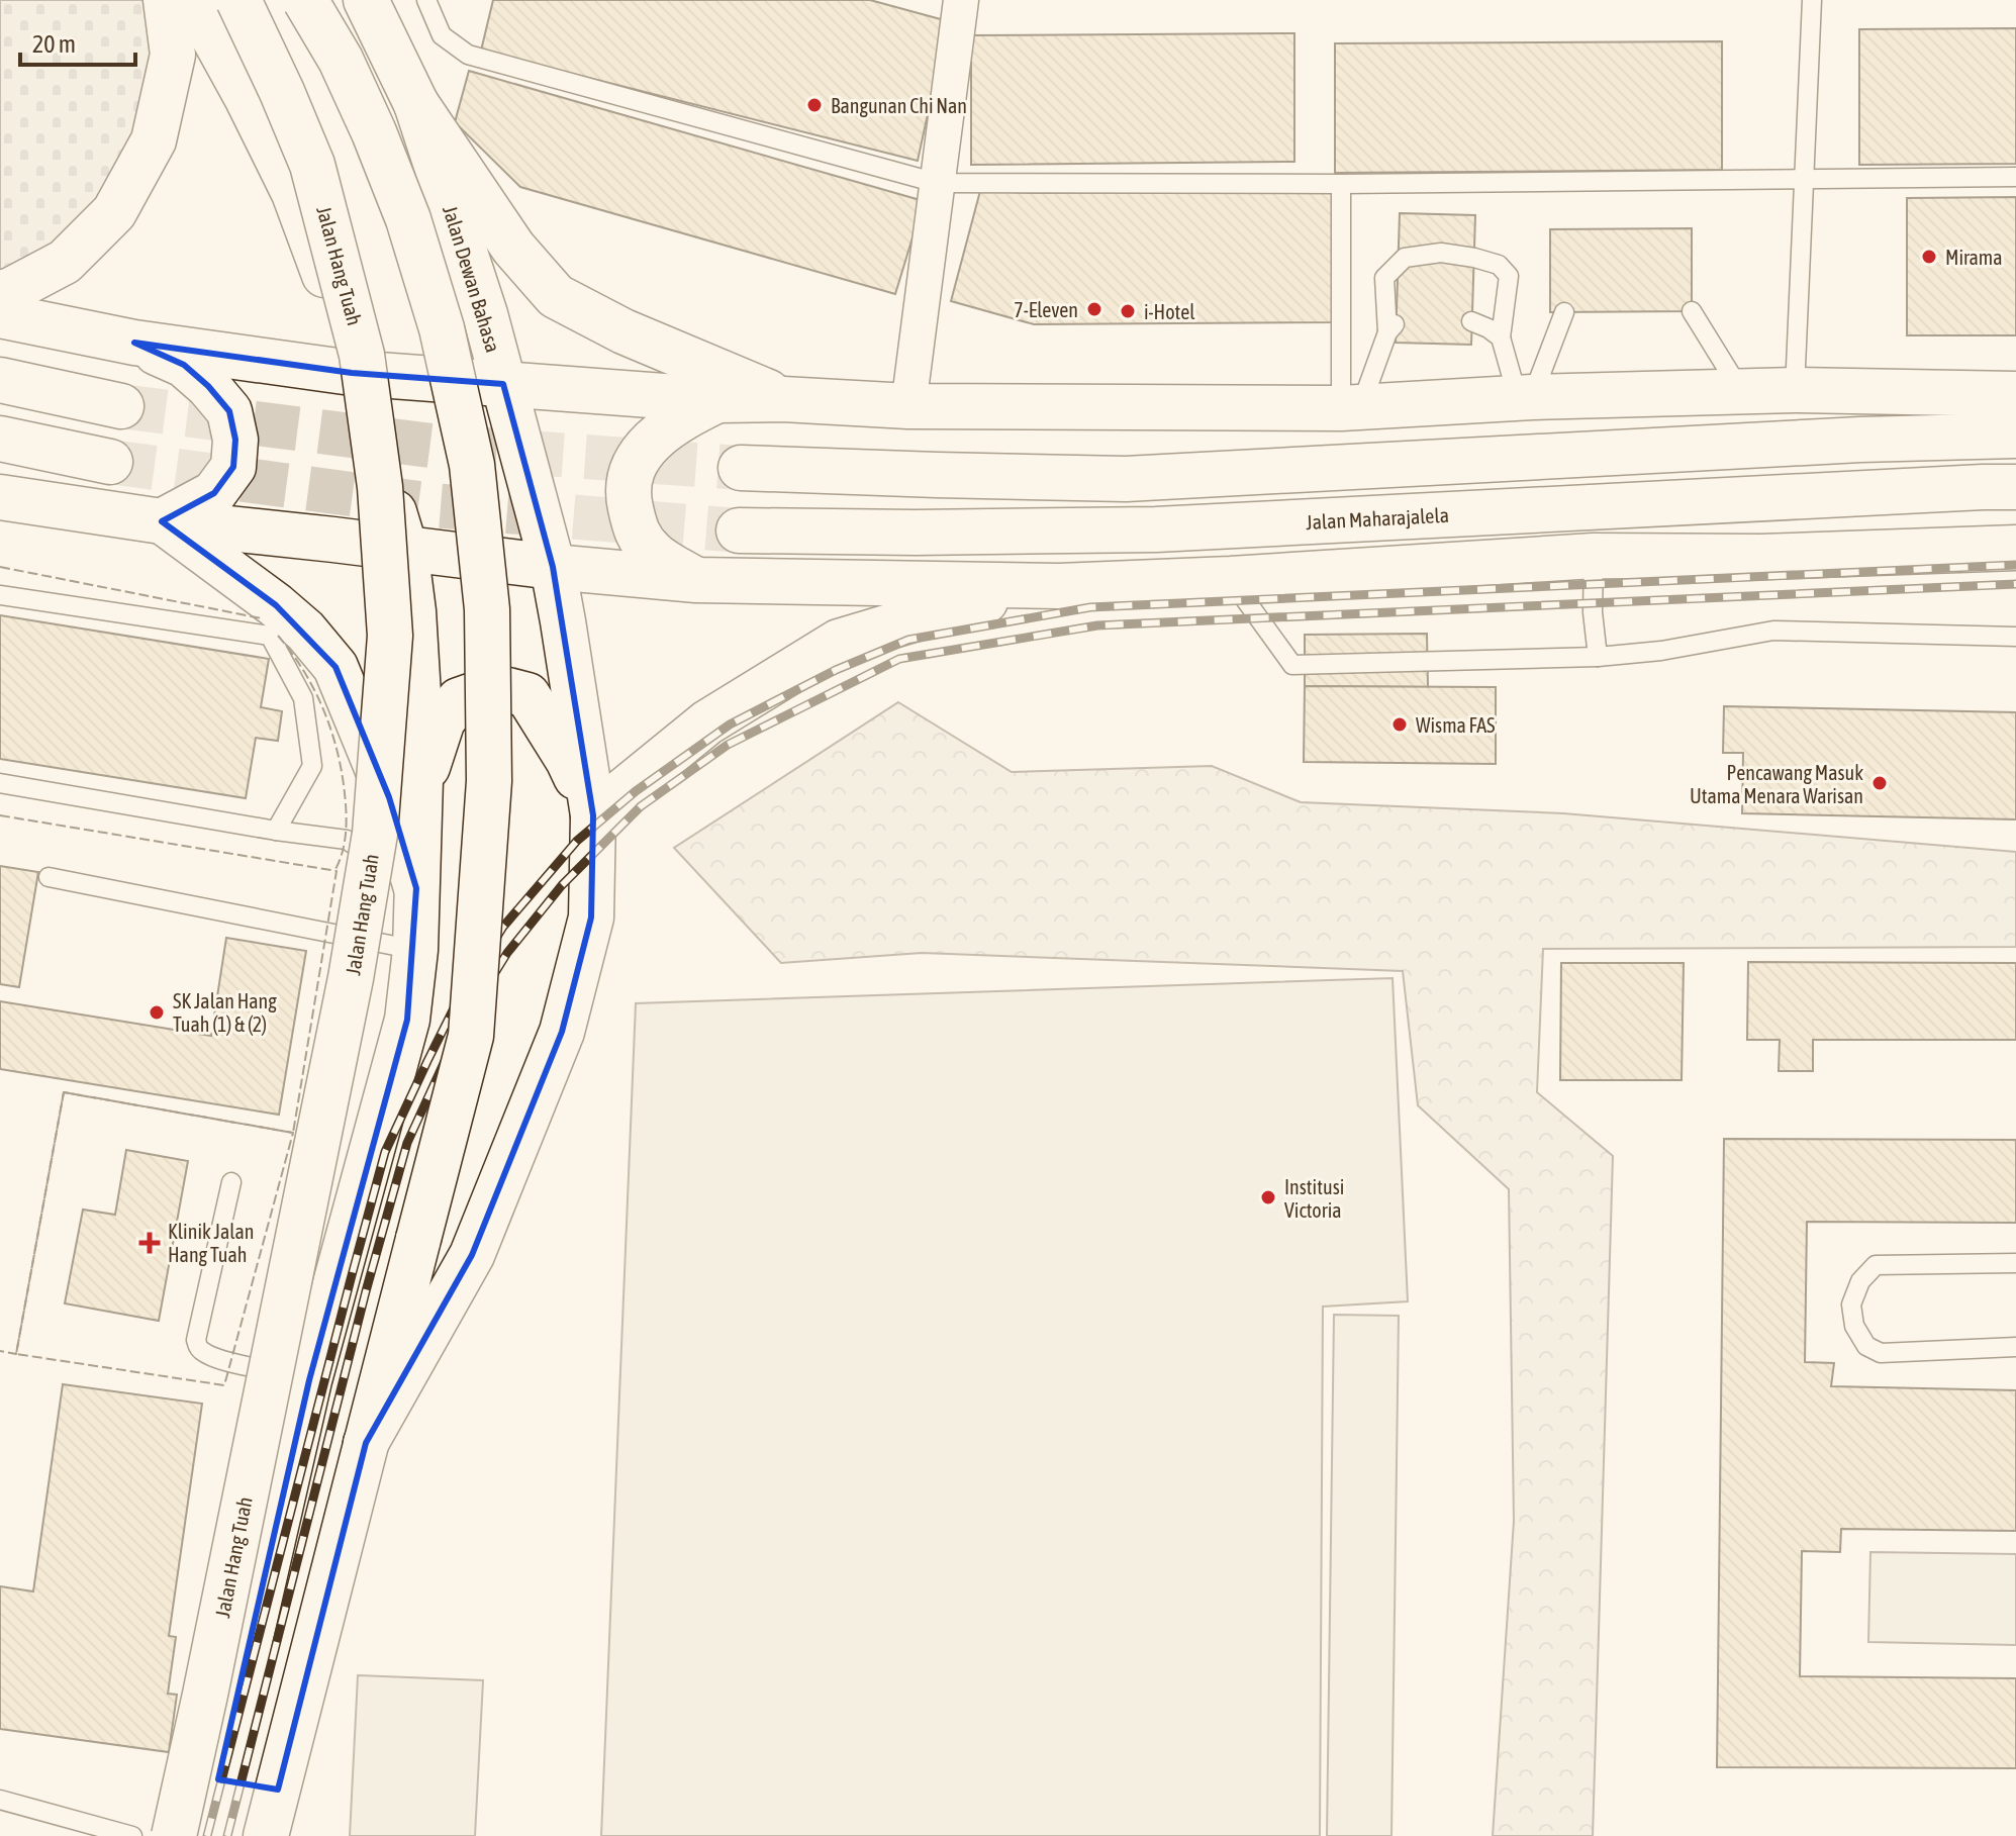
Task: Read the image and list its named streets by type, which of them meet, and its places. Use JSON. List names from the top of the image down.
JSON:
{
  "streets": {
    "main road": ["Jalan Hang Tuah", "Jalan Dewan Bahasa", "Jalan Maharajalela"]
  },
  "places": {
    "other": [
      "Bangunan Chi Nan",
      "Mirama",
      "7-Eleven",
      "i-Hotel",
      "Wisma FAS",
      "Pencawang Masuk Utama Menara Warisan",
      "SK Jalan Hang Tuah (1) & (2)",
      "Institusi Victoria"
    ],
    "health": ["Klinik Jalan Hang Tuah"]
  },
  "scale_bar": "20 m"
}
